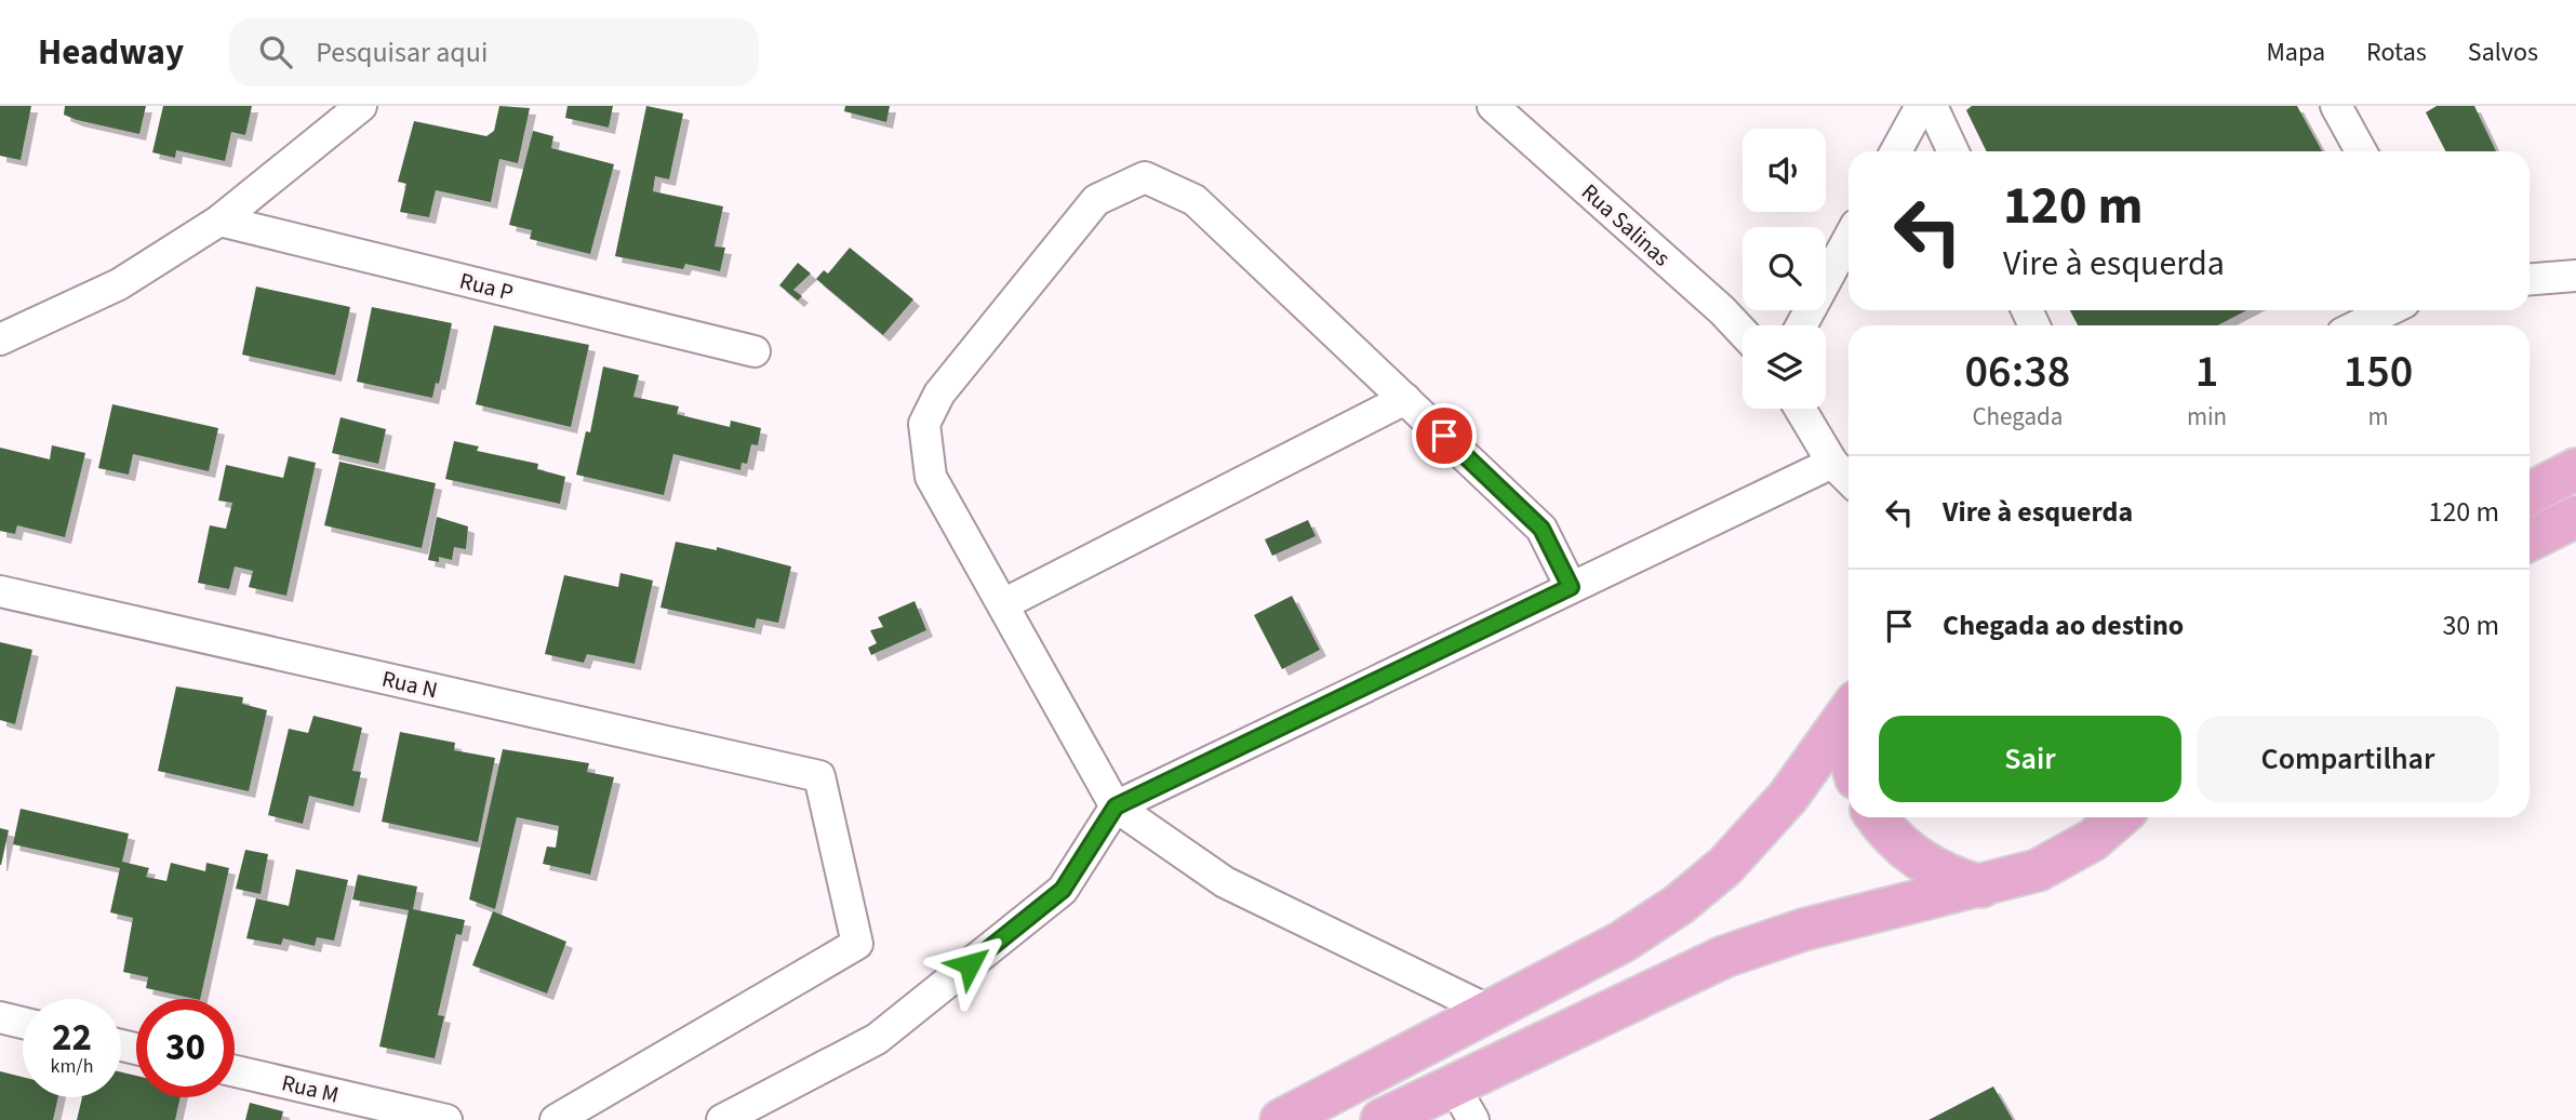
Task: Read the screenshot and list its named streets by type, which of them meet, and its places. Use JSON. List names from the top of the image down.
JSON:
{
  "streets": {
    "street": [
      "Rua Salinas",
      "Rua P",
      "Rua N",
      "Rua M"
    ]
  },
  "page": {
    "header": "Headway",
    "search": "Pesquisar aqui",
    "nav": ["Mapa", "Rotas", "Salvos"],
    "turn": ["120 m", "Vire à esquerda"],
    "eta": [
      "06:38",
      "Chegada",
      "1",
      "min",
      "150",
      "m"
    ],
    "list": [
      {
        "name": "Vire à esquerda",
        "value": "120 m"
      },
      {
        "name": "Chegada ao destino",
        "value": "30 m"
      }
    ],
    "buttons": ["Sair", "Compartilhar"],
    "speed": "22 km/h",
    "limit": "30"
  }
}
